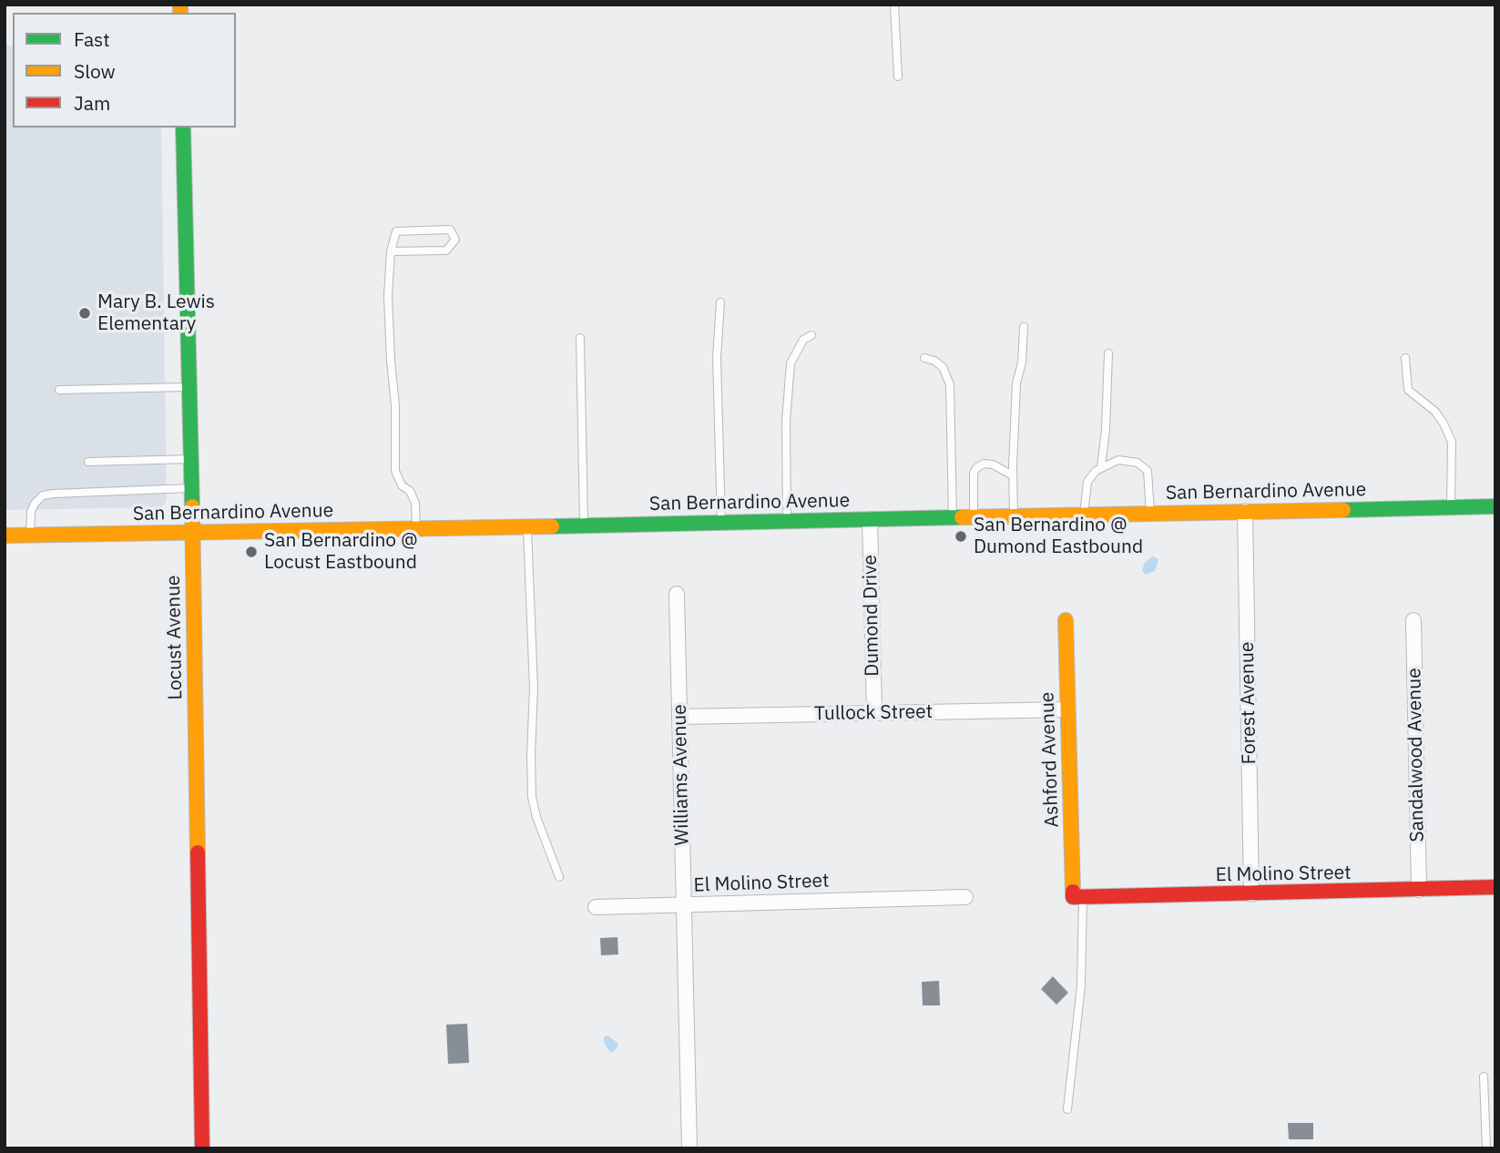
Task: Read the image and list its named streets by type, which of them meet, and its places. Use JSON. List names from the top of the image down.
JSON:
{
  "streets": {
    "street": [
      "San Bernardino Avenue",
      "Dumond Drive",
      "Locust Avenue",
      "Forest Avenue",
      "Tullock Street",
      "Sandalwood Avenue",
      "Ashford Avenue",
      "Williams Avenue",
      "El Molino Street"
    ]
  },
  "crossings": [
    ["San Bernardino Avenue", "Dumond Drive"],
    ["San Bernardino Avenue", "Locust Avenue"],
    ["San Bernardino Avenue", "Forest Avenue"],
    ["Dumond Drive", "Tullock Street"],
    ["Forest Avenue", "El Molino Street"],
    ["Tullock Street", "Ashford Avenue"],
    ["Tullock Street", "Williams Avenue"],
    ["Sandalwood Avenue", "El Molino Street"],
    ["Ashford Avenue", "El Molino Street"],
    ["Williams Avenue", "El Molino Street"]
  ],
  "places": ["Mary B. Lewis Elementary", "San Bernardino @ Dumond Eastbound", "San Bernardino @ Locust Eastbound"],
  "legend": ["Fast", "Slow", "Jam"]
}
